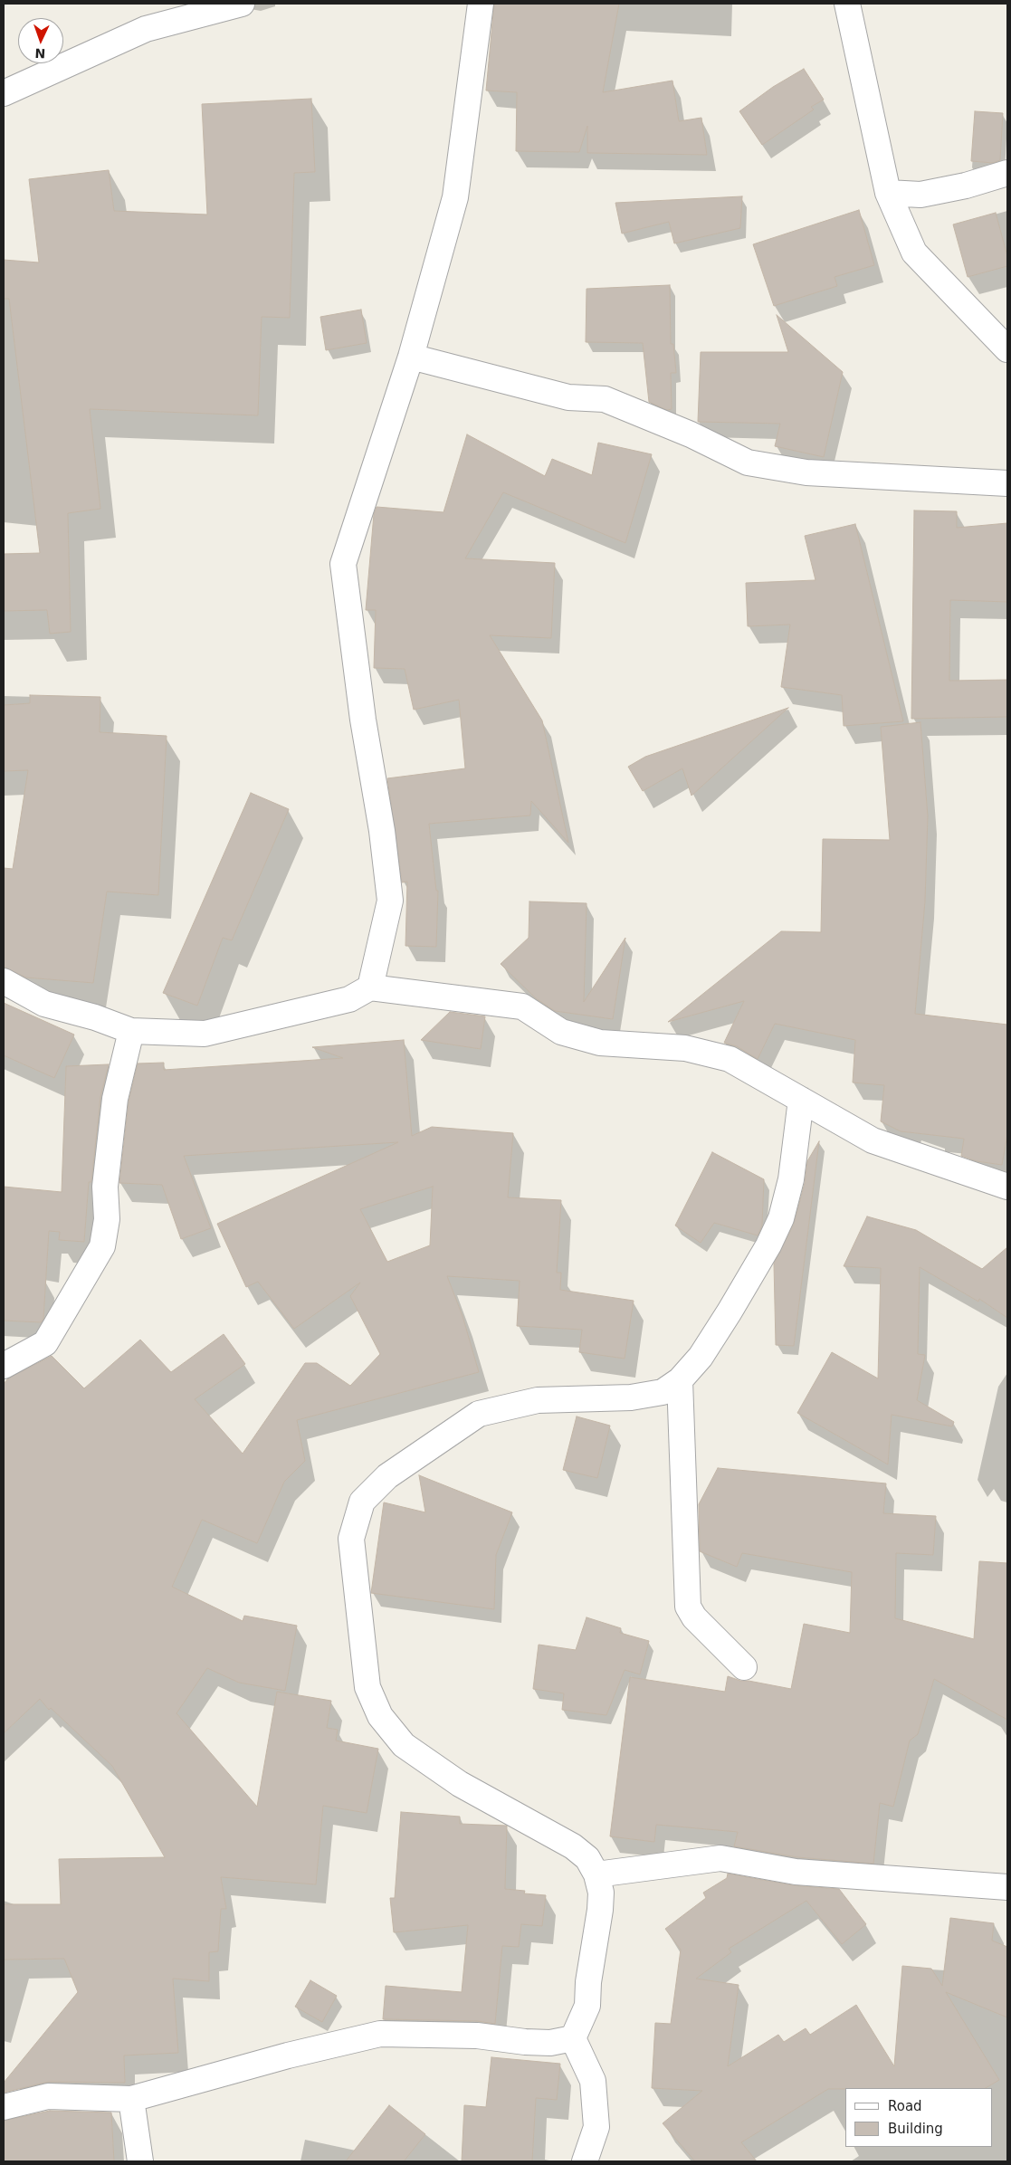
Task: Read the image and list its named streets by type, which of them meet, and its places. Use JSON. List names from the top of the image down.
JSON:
{
  "legend": ["Road", "Building"],
  "north": "bottom"
}
